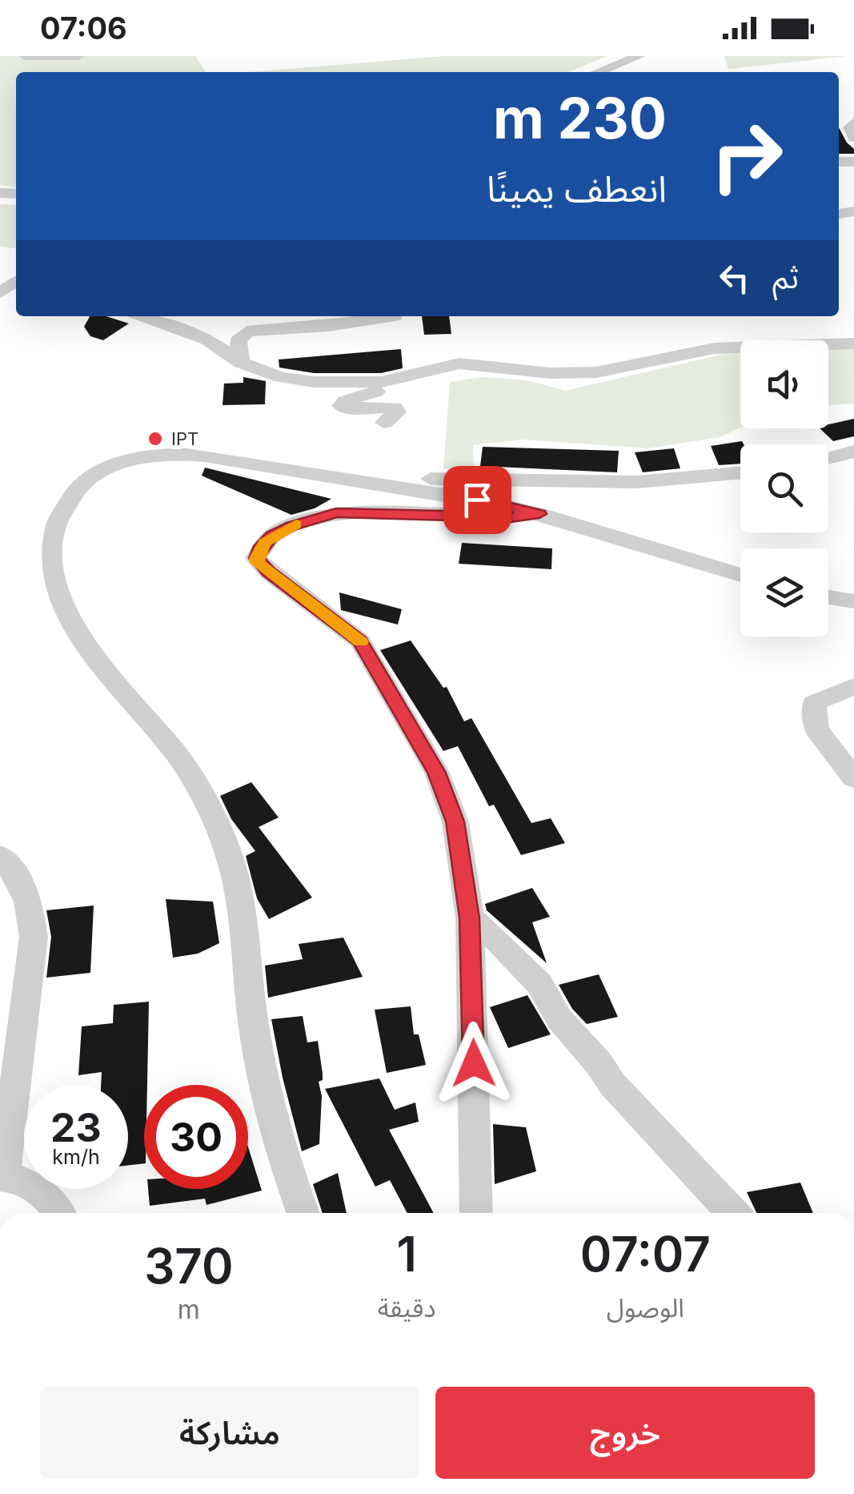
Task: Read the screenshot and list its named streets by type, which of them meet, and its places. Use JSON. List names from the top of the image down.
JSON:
{
  "places": ["IPT"],
  "page": {
    "status": "07:06",
    "turn": ["230 m", "انعطف يمينًا"],
    "then": "ثم",
    "speed": "23 km/h",
    "limit": "30",
    "eta": [
      "07:07",
      "الوصول",
      "1",
      "دقيقة",
      "370",
      "m"
    ],
    "buttons": ["خروج", "مشاركة"]
  }
}
